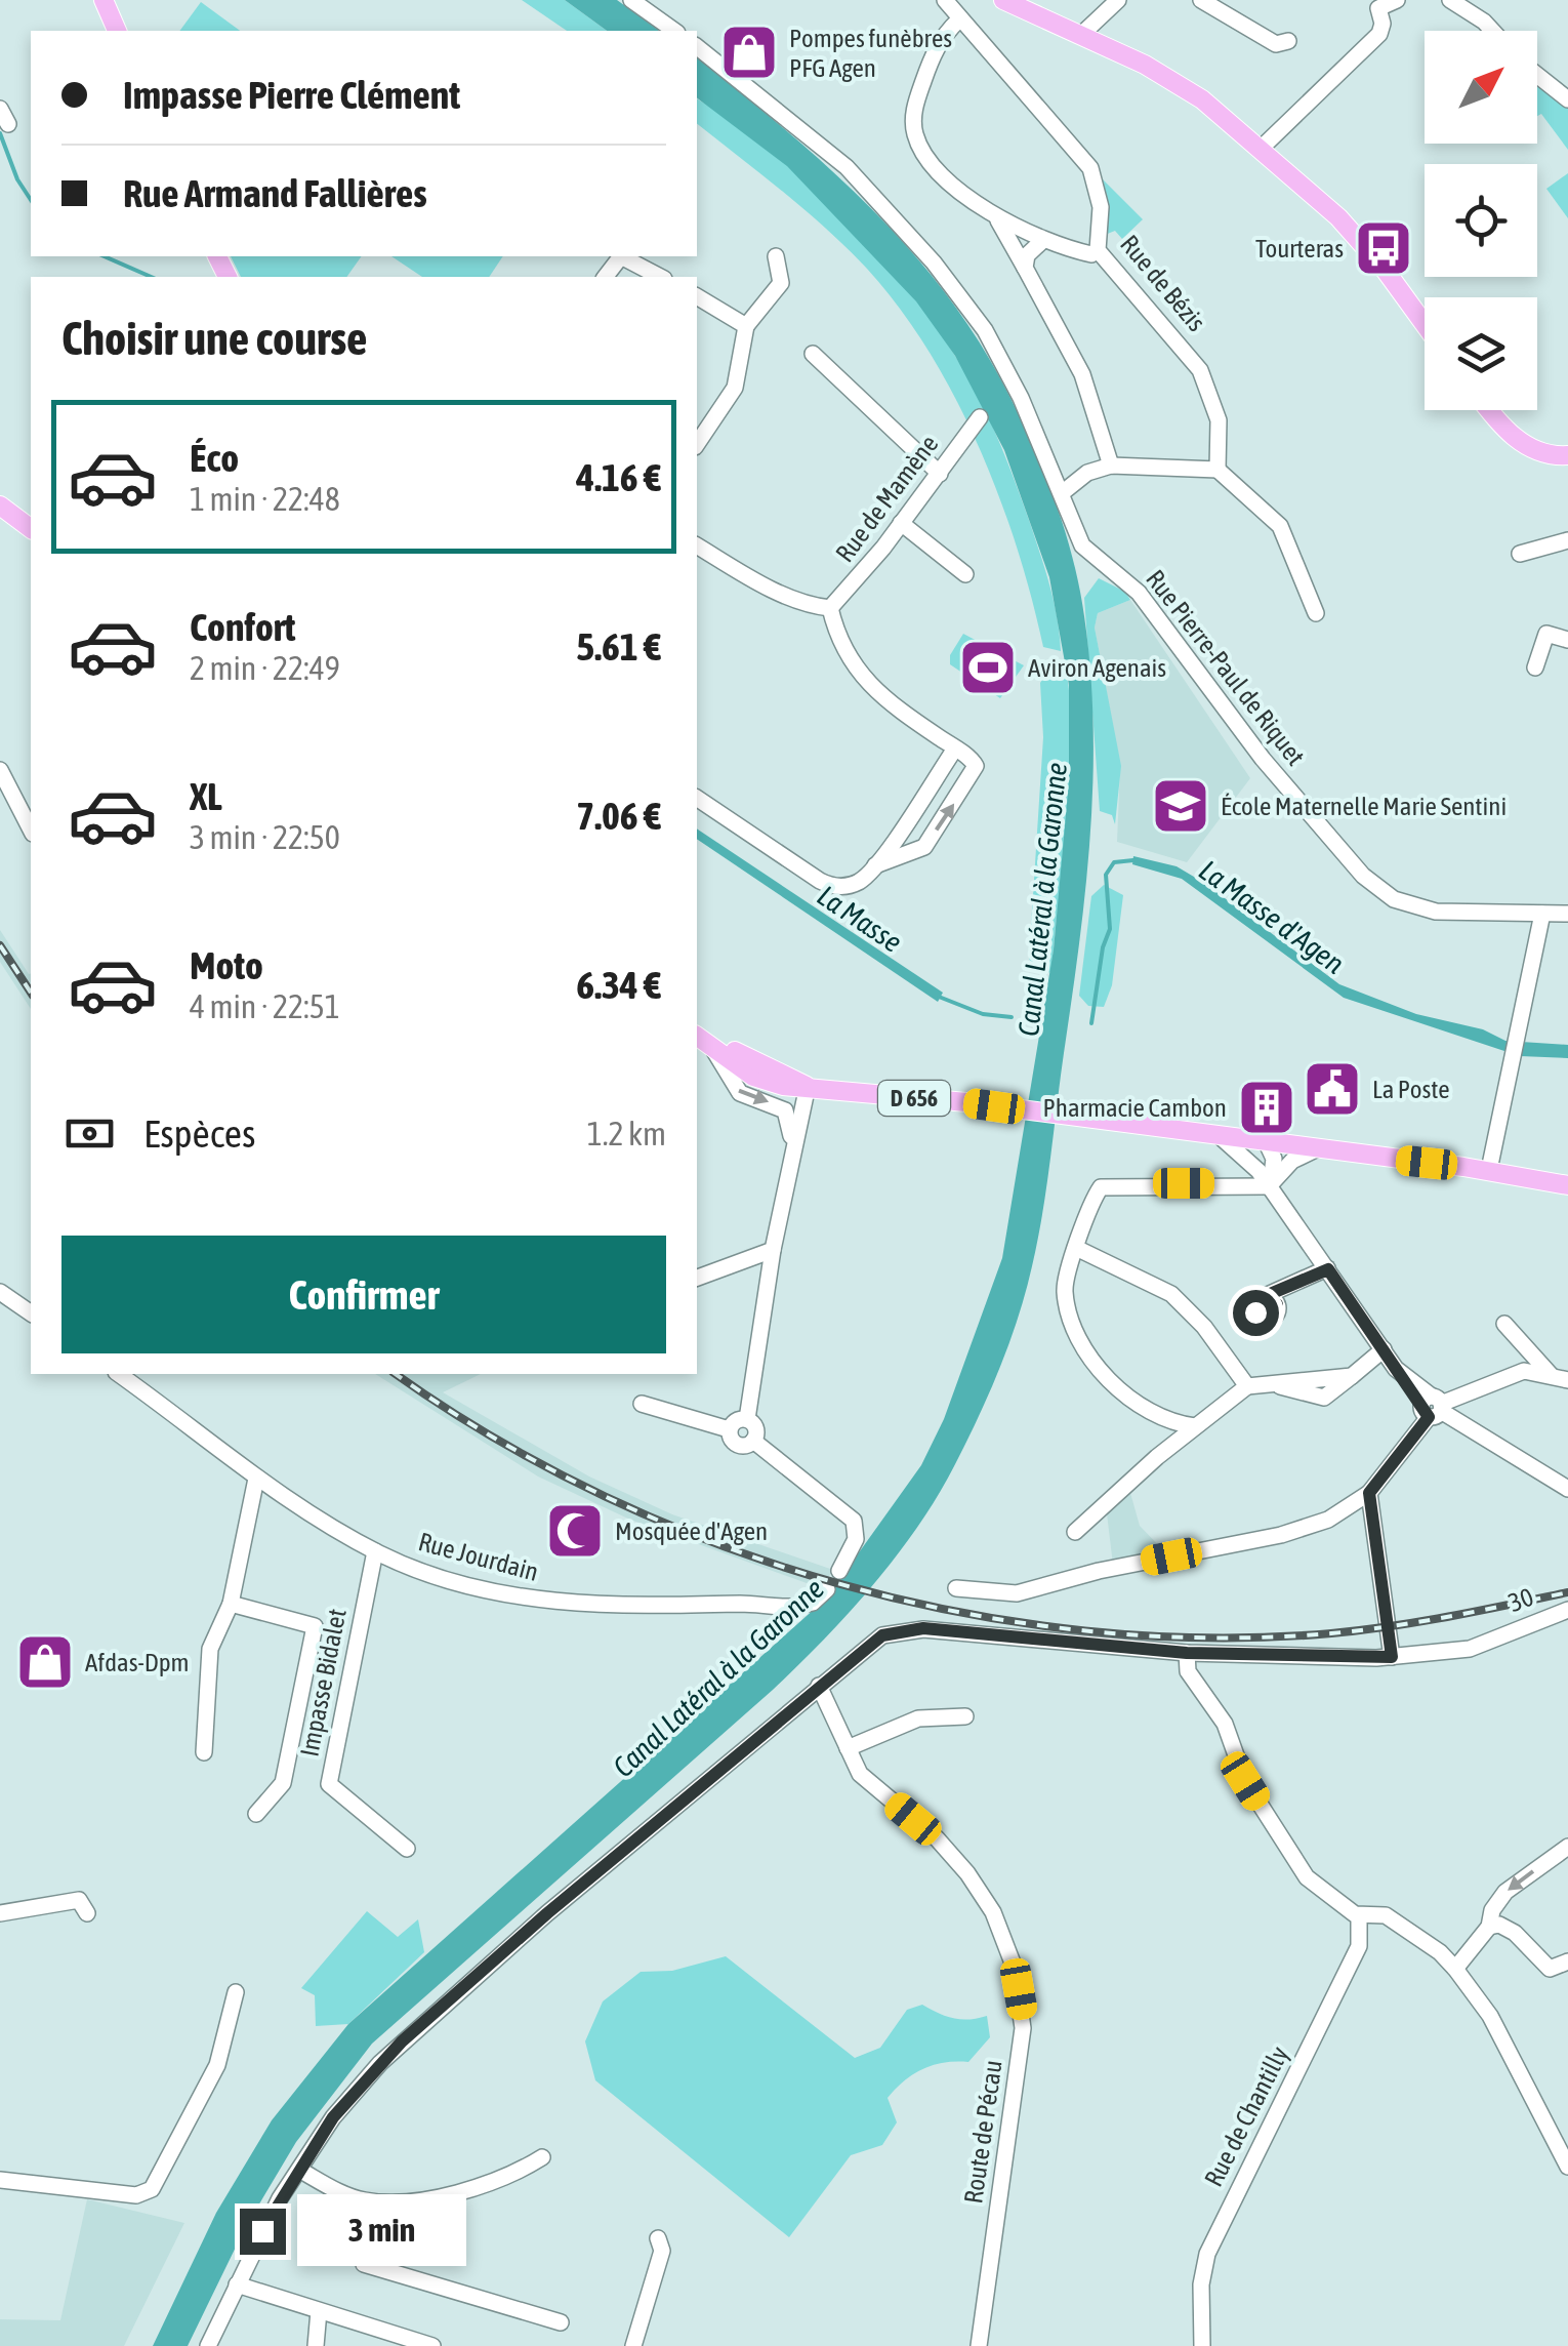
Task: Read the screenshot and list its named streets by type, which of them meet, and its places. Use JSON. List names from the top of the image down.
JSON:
{
  "streets": {
    "main road": ["D 656"],
    "street": [
      "Rue de Bézis",
      "Rue de Mamène",
      "Rue Pierre-Paul de Riquet",
      "Rue Jourdain",
      "30",
      "Impasse Bidalet",
      "Rue de Chantilly",
      "Route de Pécau"
    ]
  },
  "crossings": [
    ["Rue Jourdain", "Impasse Bidalet"],
    ["30", "Route de Pécau"]
  ],
  "water": ["Canal Latéral à la Garonne", "La Masse d'Agen", "La Masse"],
  "places": {
    "shop": ["Pompes funèbres PFG Agen", "Afdas-Dpm"],
    "bus stop": ["Tourteras"],
    "sports": ["Aviron Agenais"],
    "school or university": ["École Maternelle Marie Sentini"],
    "public building": ["La Poste"],
    "building": ["Pharmacie Cambon"],
    "mosque": ["Mosquée d'Agen"]
  },
  "north": "top right",
  "page": {
    "banner": ["Impasse Pierre Clément", "Rue Armand Fallières"],
    "heading": "Choisir une course",
    "list": [
      {
        "name": "Éco",
        "note": "1 min · 22:48",
        "value": "4.16 €"
      },
      {
        "name": "Confort",
        "note": "2 min · 22:49",
        "value": "5.61 €"
      },
      {
        "name": "XL",
        "note": "3 min · 22:50",
        "value": "7.06 €"
      },
      {
        "name": "Moto",
        "note": "4 min · 22:51",
        "value": "6.34 €"
      }
    ],
    "pay": ["Espèces", "1.2 km"],
    "buttons": "Confirmer",
    "bubble": "3 min"
  }
}
